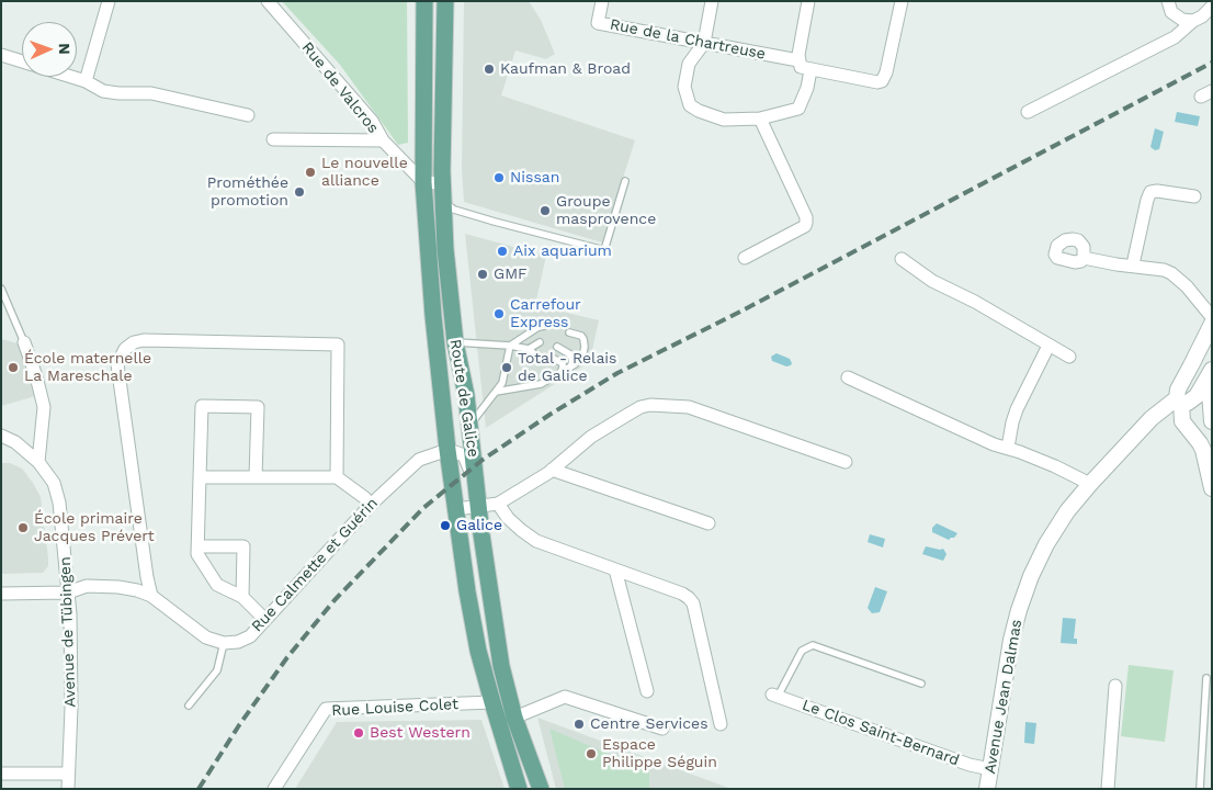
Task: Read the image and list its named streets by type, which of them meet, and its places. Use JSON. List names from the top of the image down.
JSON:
{
  "streets": {
    "main road": ["Route de Galice"],
    "street": [
      "Rue de la Chartreuse",
      "Rue de Valcros",
      "Rue Calmette et Guérin",
      "Avenue de Tübingen",
      "Avenue Jean Dalmas",
      "Rue Louise Colet",
      "Le Clos Saint-Bernard"
    ]
  },
  "crossings": [
    ["Rue de Valcros", "Route de Galice"],
    ["Route de Galice", "Rue Calmette et Guérin"],
    ["Route de Galice", "Rue Louise Colet"],
    ["Avenue Jean Dalmas", "Le Clos Saint-Bernard"]
  ],
  "places": [
    "Kaufman & Broad",
    "Le nouvelle alliance",
    "Nissan",
    "Prométhée promotion",
    "Groupe masprovence",
    "Aix aquarium",
    "GMF",
    "Carrefour Express",
    "École maternelle La Mareschale",
    "Total - Relais de Galice",
    "Galice",
    "École primaire Jacques Prévert",
    "Centre Services",
    "Best Western",
    "Espace Philippe Séguin"
  ],
  "north": "right"
}
